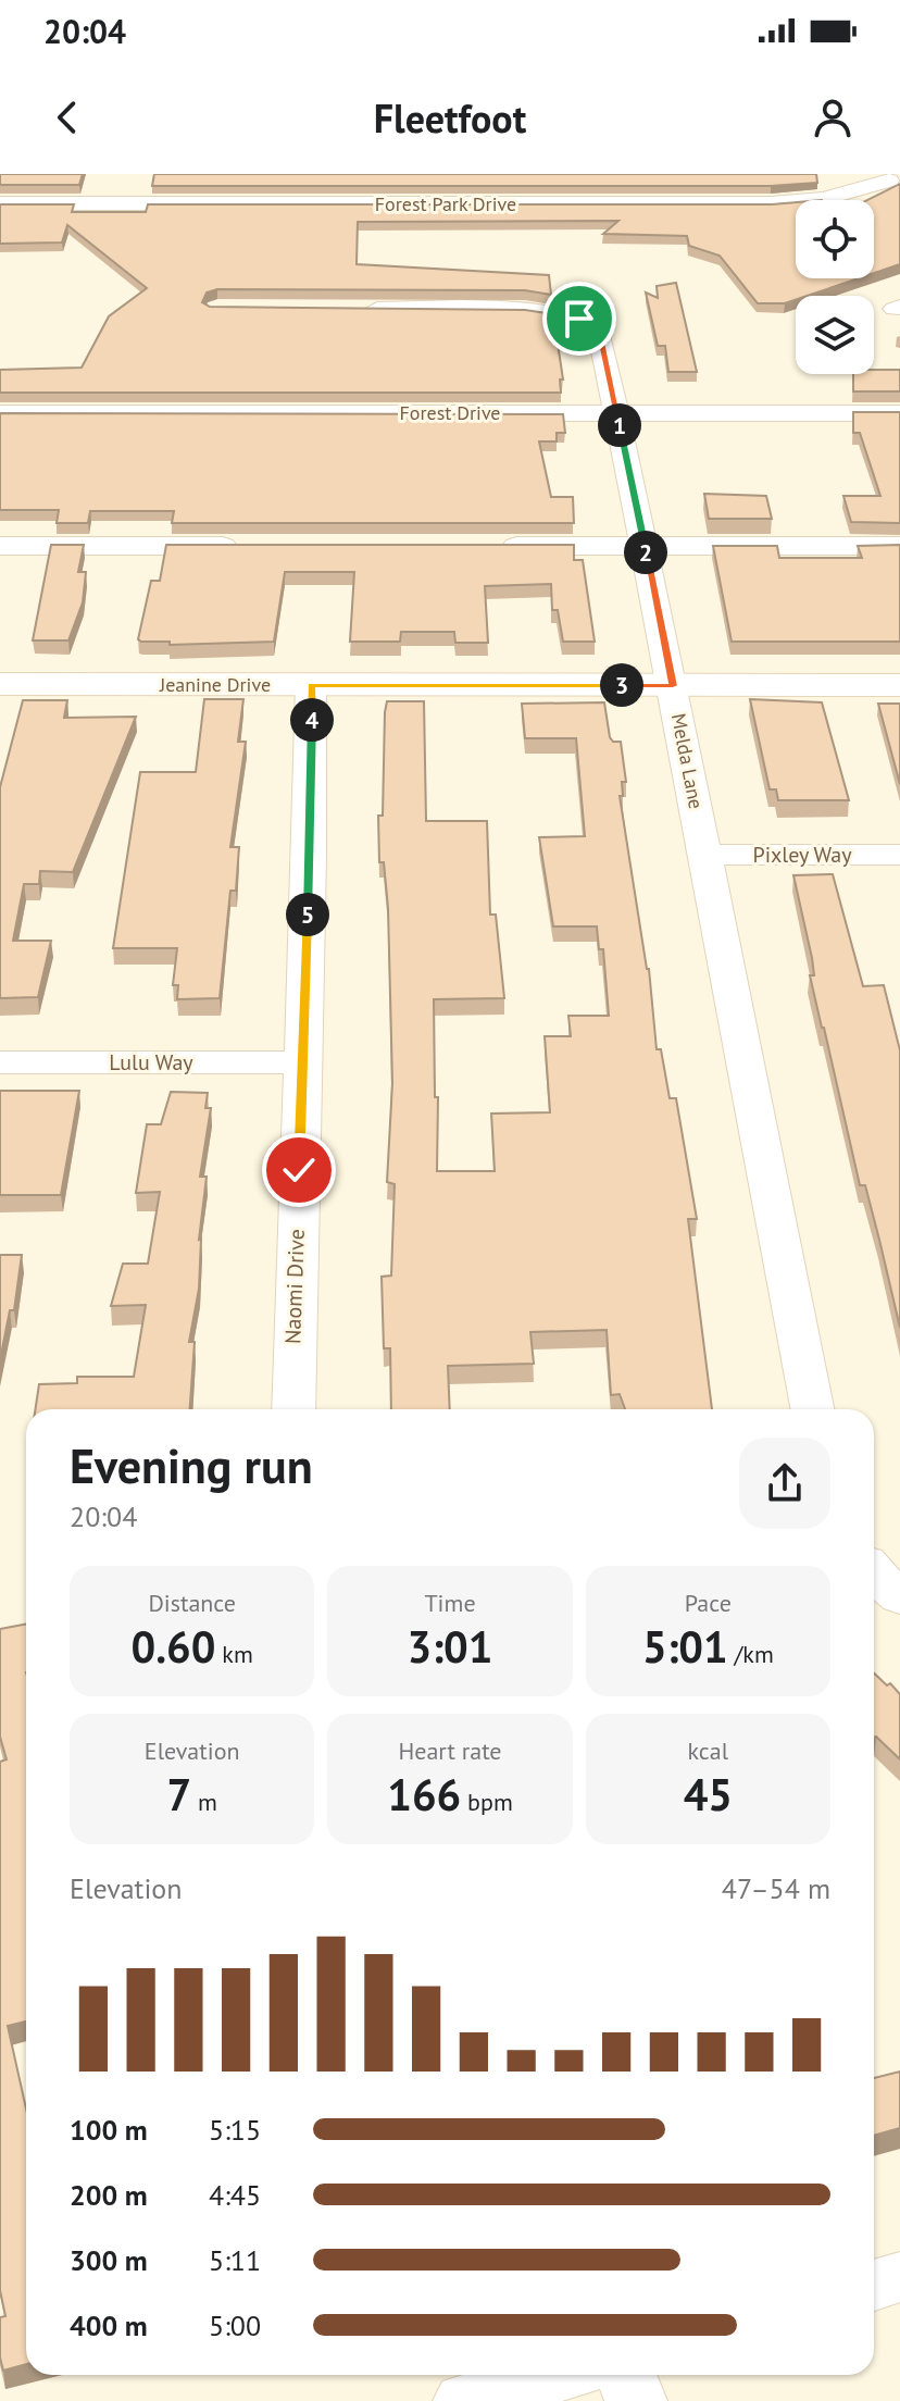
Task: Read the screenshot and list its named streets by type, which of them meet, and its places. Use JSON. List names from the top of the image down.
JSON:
{
  "streets": {
    "street": [
      "Forest Park Drive",
      "Forest Drive",
      "Jeanine Drive",
      "Melda Lane",
      "Pixley Way",
      "Lulu Way",
      "Naomi Drive"
    ]
  },
  "crossings": [
    ["Forest Drive", "Melda Lane"],
    ["Jeanine Drive", "Melda Lane"],
    ["Jeanine Drive", "Naomi Drive"],
    ["Melda Lane", "Pixley Way"],
    ["Lulu Way", "Naomi Drive"]
  ],
  "page": {
    "status": "20:04",
    "header": "Fleetfoot",
    "pins": [
      "1",
      "2",
      "3",
      "4",
      "5"
    ],
    "heading": ["Evening run", "20:04"],
    "stats": [
      ["Distance", "0.60 km"],
      ["Time", "3:01"],
      ["Pace", "5:01 /km"],
      ["Elevation", "7 m"],
      ["Heart rate", "166 bpm"],
      ["kcal", "45"]
    ],
    "chart": ["Elevation", "47–54 m"],
    "list": [
      {
        "name": "100 m",
        "note": "5:15"
      },
      {
        "name": "200 m",
        "note": "4:45"
      },
      {
        "name": "300 m",
        "note": "5:11"
      },
      {
        "name": "400 m",
        "note": "5:00"
      }
    ]
  }
}
